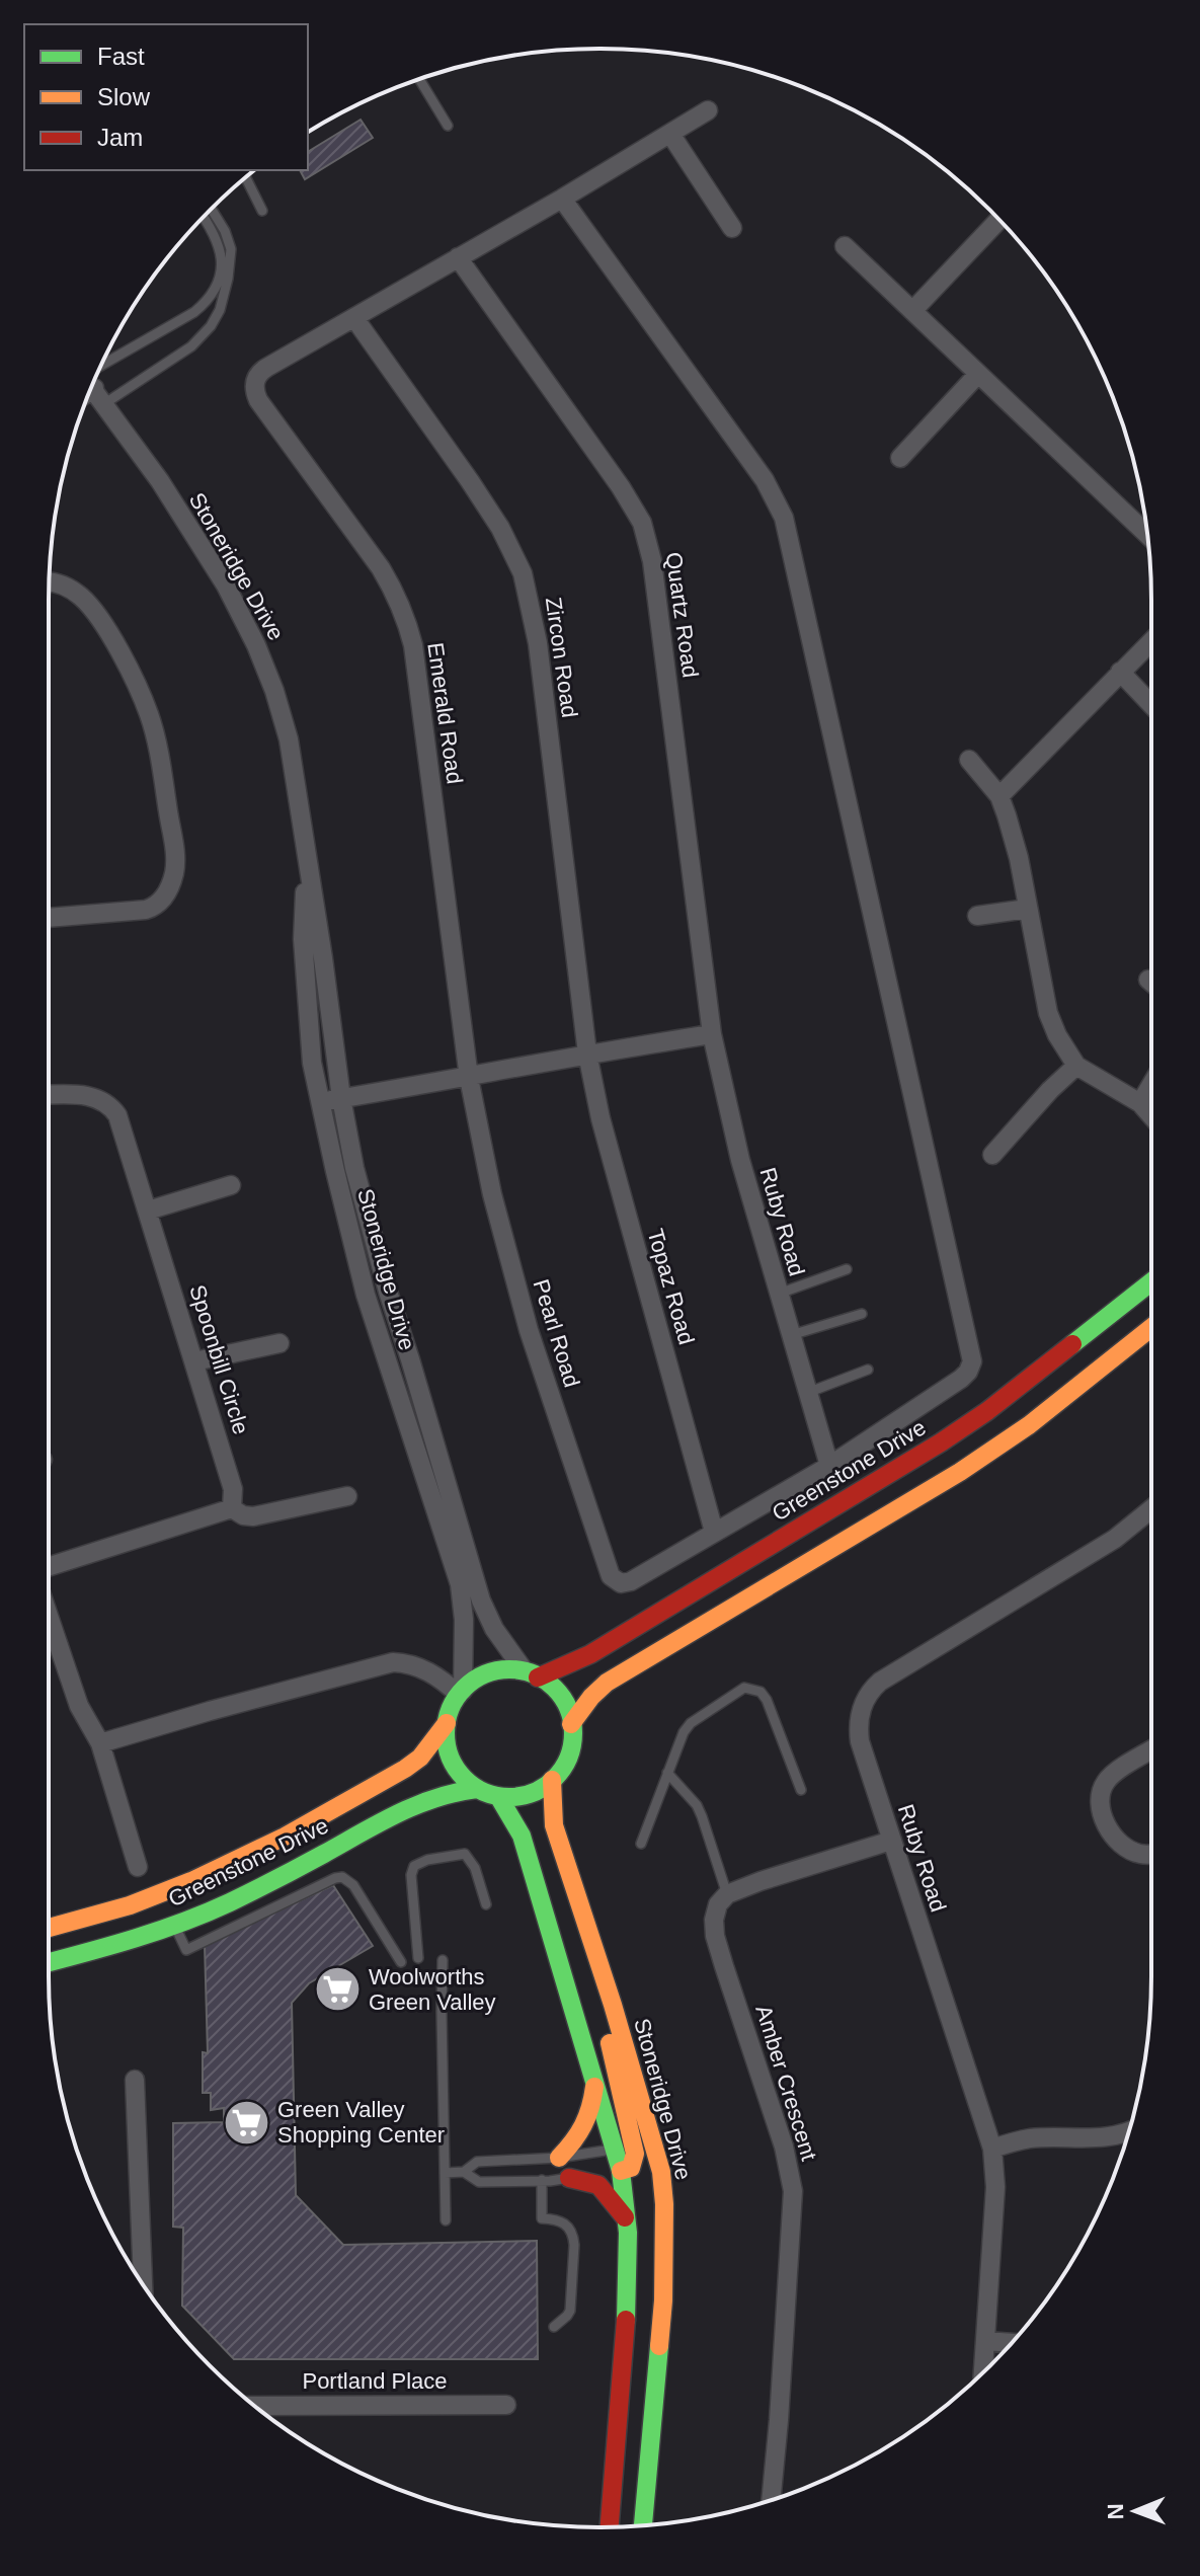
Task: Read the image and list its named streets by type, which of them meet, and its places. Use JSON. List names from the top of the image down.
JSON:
{
  "streets": {
    "main road": ["Stoneridge Drive", "Greenstone Drive"],
    "street": [
      "Quartz Road",
      "Zircon Road",
      "Emerald Road",
      "Ruby Road",
      "Topaz Road",
      "Pearl Road",
      "Spoonbill Circle",
      "Amber Crescent",
      "Portland Place"
    ]
  },
  "crossings": [
    ["Stoneridge Drive", "Greenstone Drive"],
    ["Quartz Road", "Ruby Road"],
    ["Zircon Road", "Emerald Road"],
    ["Zircon Road", "Topaz Road"],
    ["Emerald Road", "Pearl Road"],
    ["Topaz Road", "Pearl Road"]
  ],
  "places": {
    "supermarket": ["Woolworths Green Valley", "Green Valley Shopping Center"]
  },
  "legend": ["Fast", "Slow", "Jam"],
  "north": "left"
}
